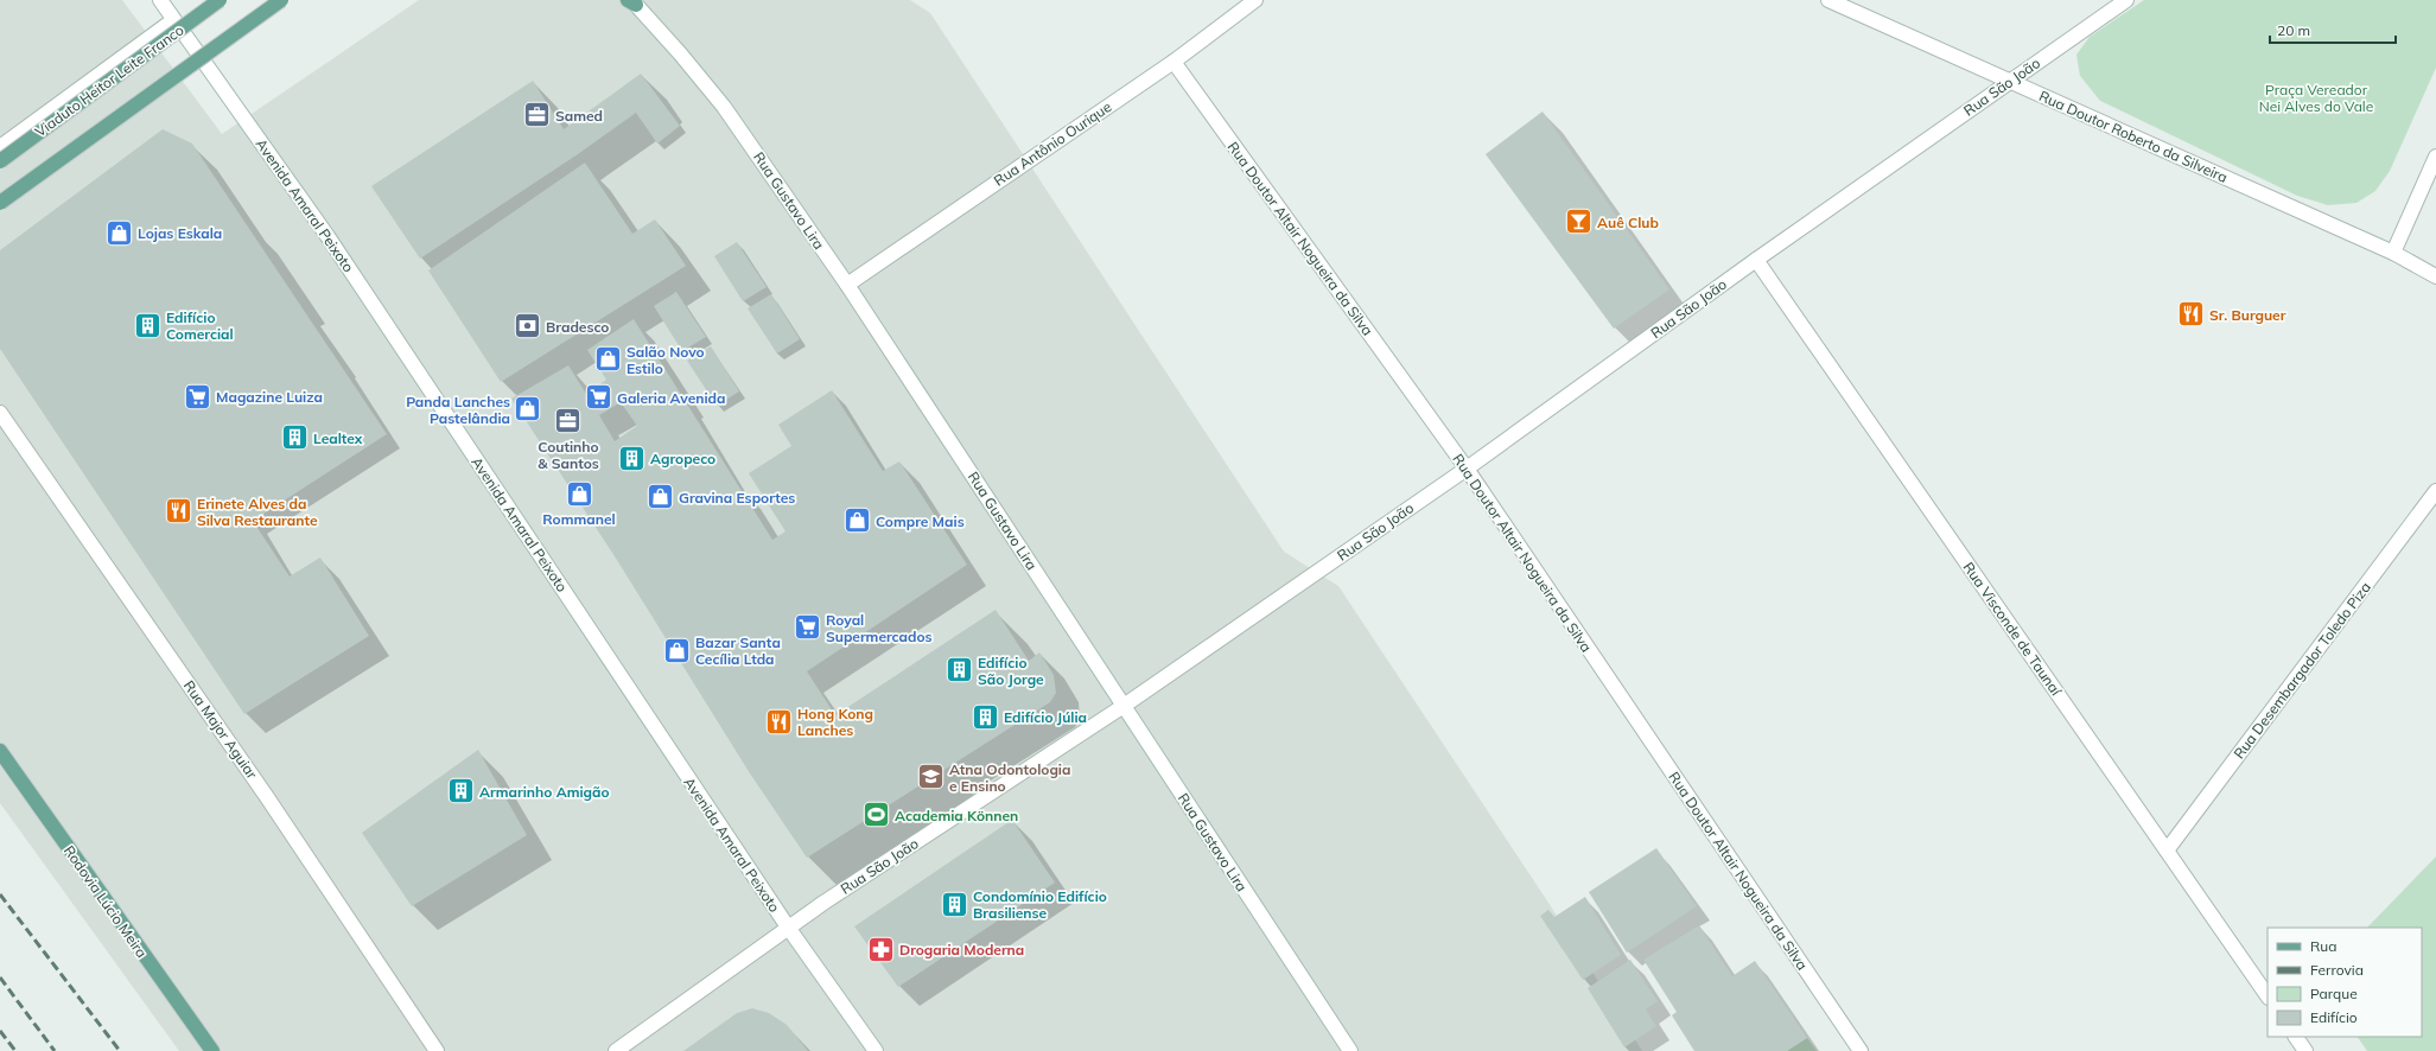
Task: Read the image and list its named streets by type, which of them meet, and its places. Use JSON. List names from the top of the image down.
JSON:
{
  "streets": {
    "main road": ["Viaduto Heitor Leite Franco", "Rodovia Lúcio Meira"],
    "street": [
      "Rua São João",
      "Rua Doutor Roberto da Silveira",
      "Rua Antônio Ourique",
      "Rua Gustavo Lira",
      "Avenida Amaral Peixoto",
      "Rua Doutor Altair Nogueira da Silva",
      "Rua Visconde de Taunaí",
      "Rua Desembargador Toledo Piza",
      "Rua Major Aguiar"
    ]
  },
  "crossings": [
    ["Rua São João", "Rua Doutor Roberto da Silveira"],
    ["Rua São João", "Rua Gustavo Lira"],
    ["Rua São João", "Avenida Amaral Peixoto"],
    ["Rua São João", "Rua Doutor Altair Nogueira da Silva"],
    ["Rua São João", "Rua Visconde de Taunaí"],
    ["Rua Antônio Ourique", "Rua Gustavo Lira"],
    ["Rua Antônio Ourique", "Rua Doutor Altair Nogueira da Silva"],
    ["Rua Visconde de Taunaí", "Rua Desembargador Toledo Piza"]
  ],
  "parks": ["Praça Vereador Nei Alves do Vale"],
  "places": {
    "office": ["Samed", "Coutinho & Santos"],
    "bar": ["Auê Club"],
    "shop": [
      "Lojas Eskala",
      "Salão Novo Estilo",
      "Panda Lanches Pastelândia",
      "Rommanel",
      "Gravina Esportes",
      "Compre Mais",
      "Bazar Santa Cecília Ltda"
    ],
    "restaurant": ["Sr. Burguer", "Erinete Alves da Silva Restaurante", "Hong Kong Lanches"],
    "building": [
      "Edifício Comercial",
      "Lealtex",
      "Agropeco",
      "Edifício São Jorge",
      "Edifício Júlia",
      "Armarinho Amigão",
      "Condomínio Edifício Brasiliense"
    ],
    "bank": ["Bradesco"],
    "supermarket": ["Magazine Luiza", "Galeria Avenida", "Royal Supermercados"],
    "school or university": ["Atna Odontologia e Ensino"],
    "sports": ["Academia Können"],
    "pharmacy": ["Drogaria Moderna"]
  },
  "legend": [
    "Rua",
    "Ferrovia",
    "Parque",
    "Edifício"
  ],
  "scale_bar": "20 m"
}
